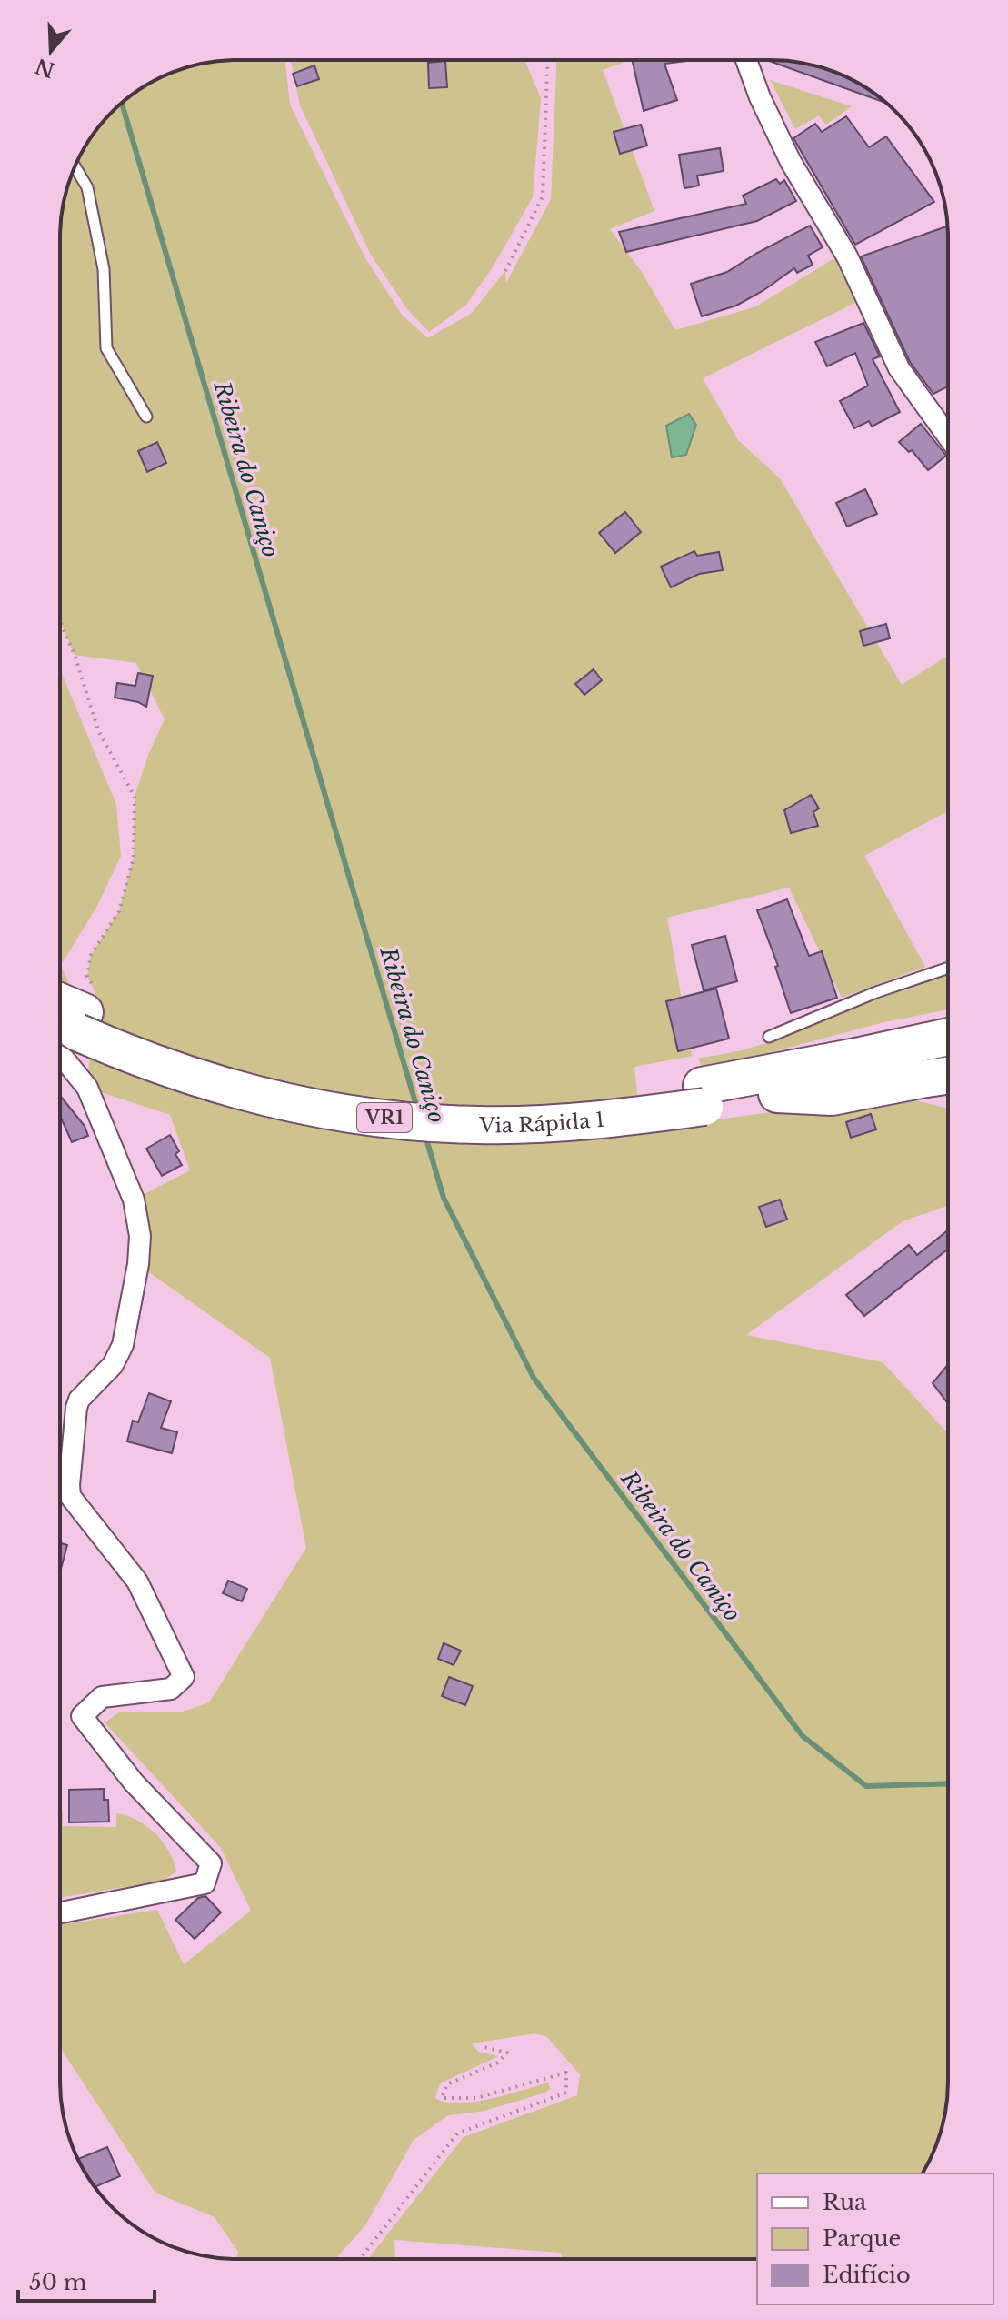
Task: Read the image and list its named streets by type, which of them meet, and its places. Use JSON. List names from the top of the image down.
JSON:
{
  "streets": {
    "highway": ["VR1", "Via Rápida 1"]
  },
  "water": ["Ribeira do Caniço"],
  "legend": ["Rua", "Parque", "Edifício"],
  "scale_bar": "50 m",
  "north": "bottom"
}
